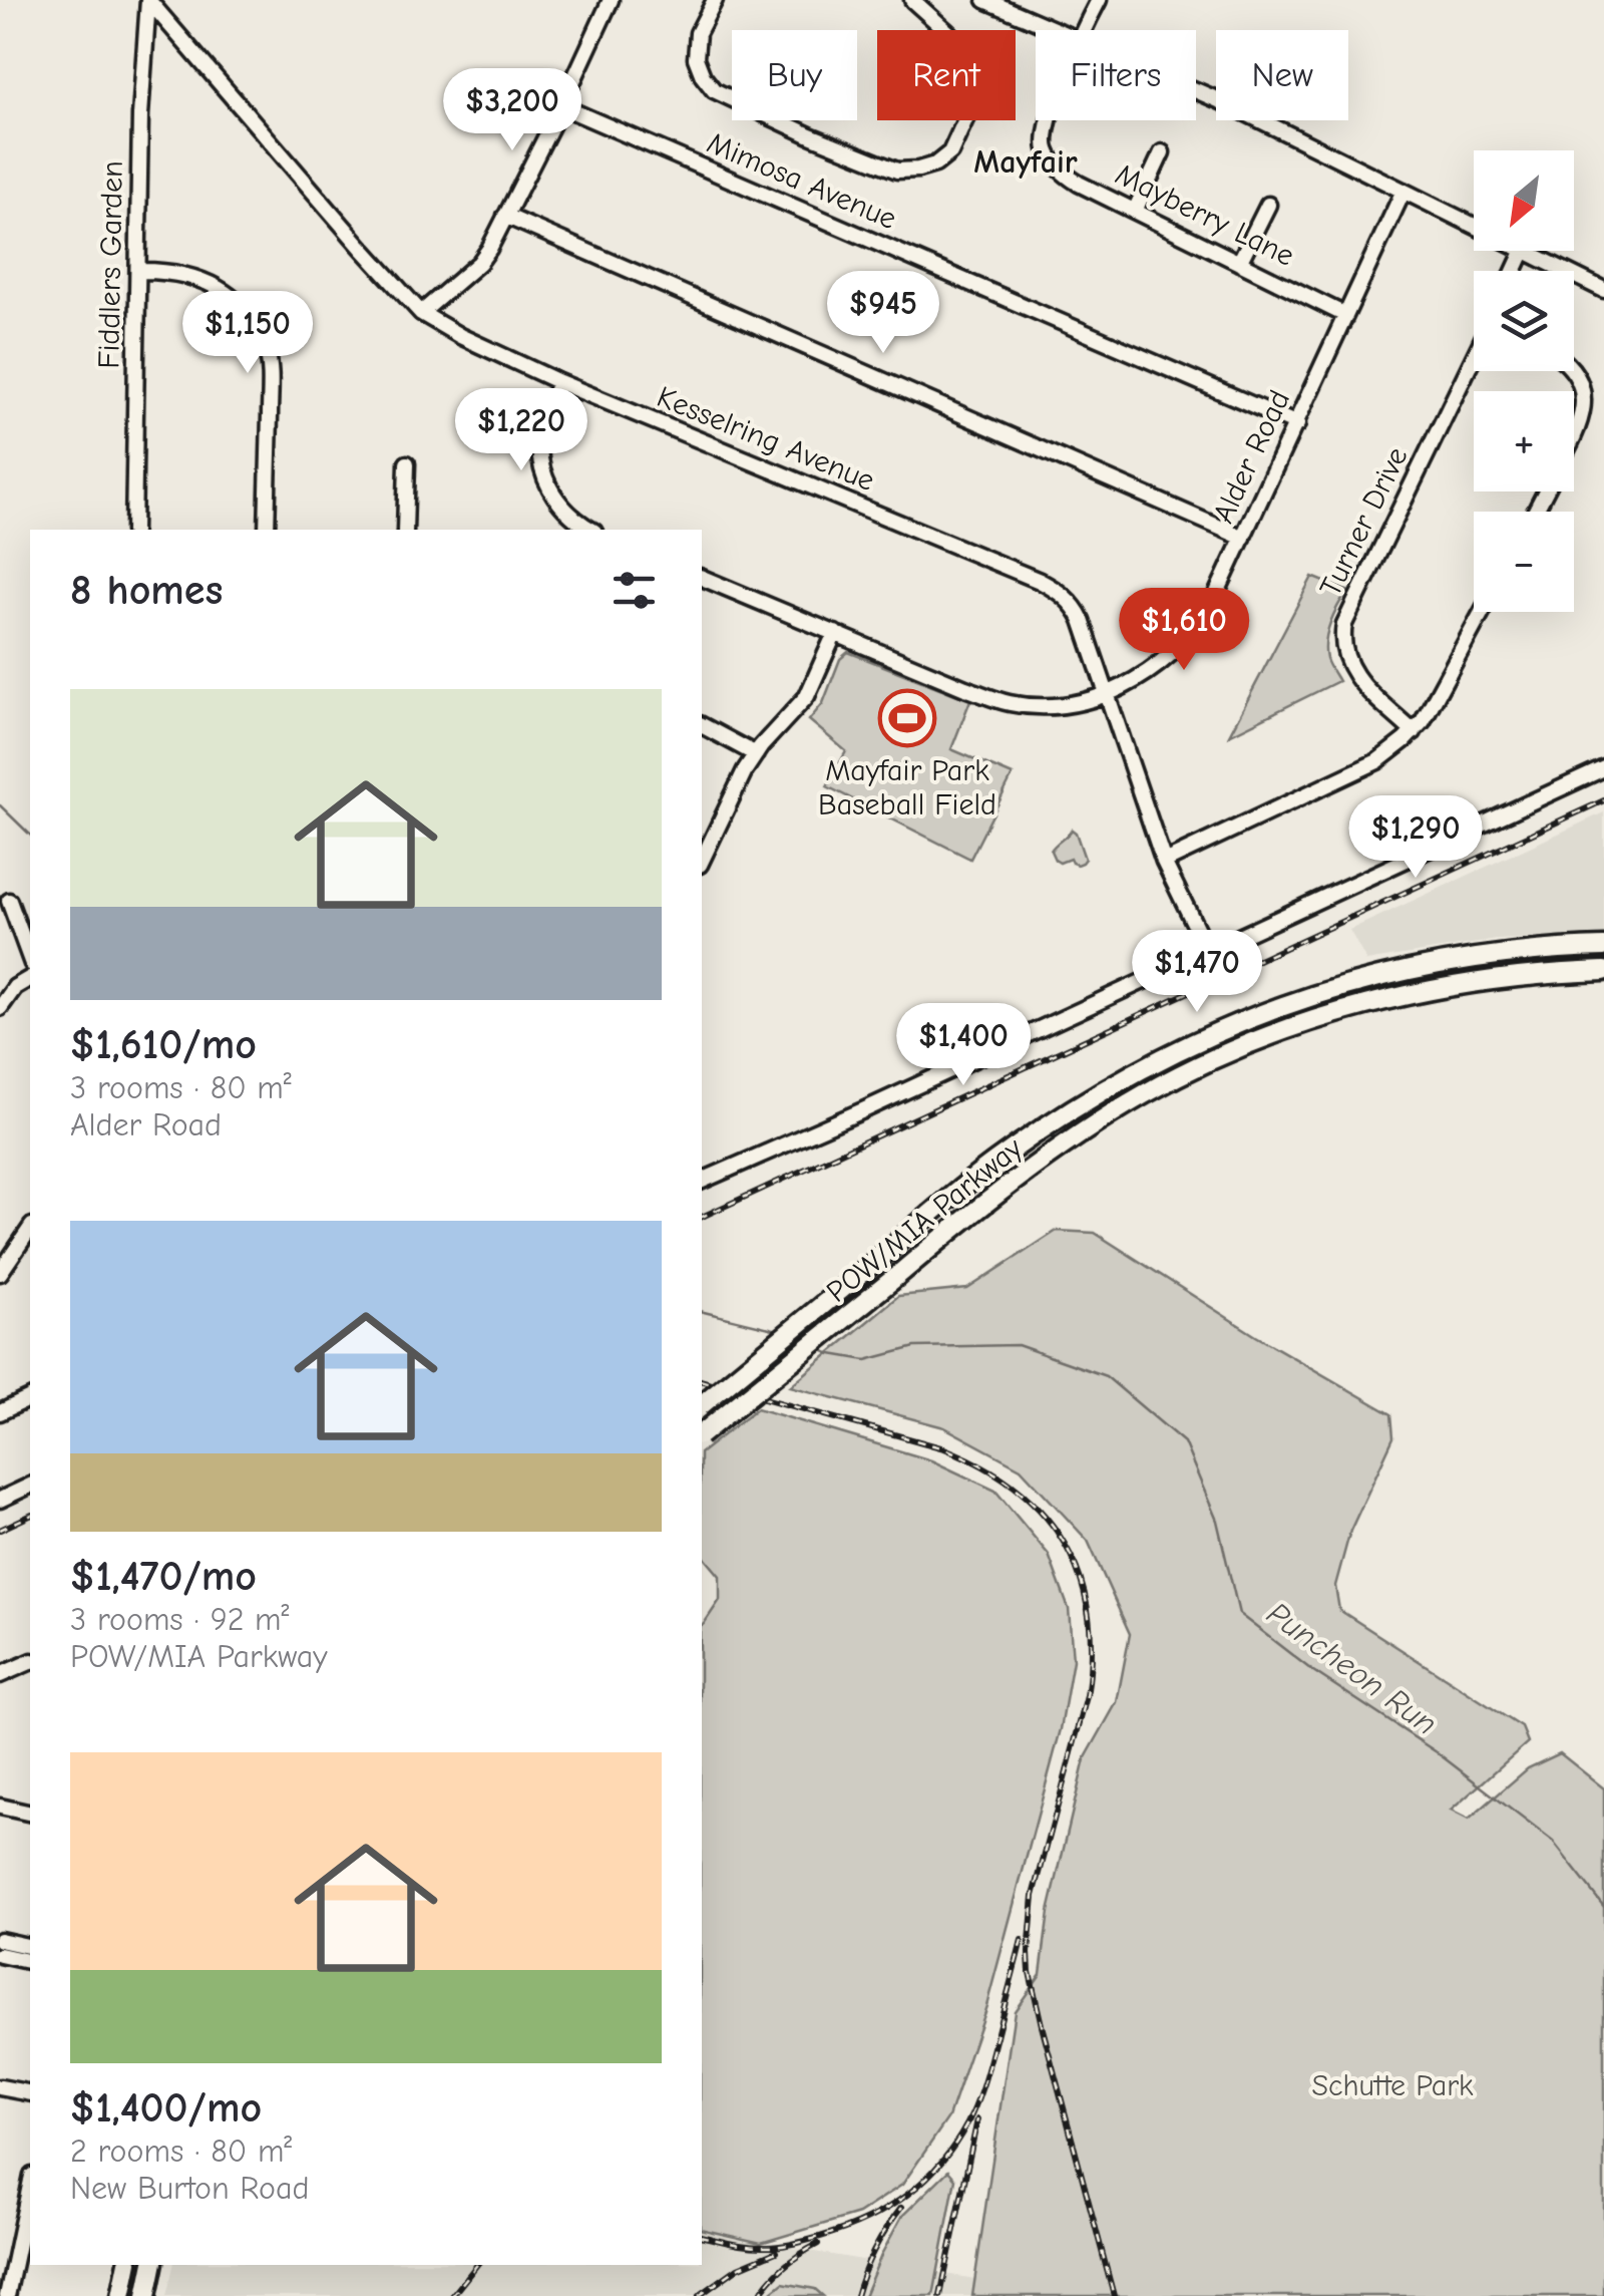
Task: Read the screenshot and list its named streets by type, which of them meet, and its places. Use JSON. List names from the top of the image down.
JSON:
{
  "streets": {
    "main road": ["POW/MIA Parkway"],
    "street": [
      "Mimosa Avenue",
      "Mayberry Lane",
      "Fiddlers Garden",
      "Kesselring Avenue",
      "Alder Road",
      "Turner Drive"
    ]
  },
  "crossings": [
    ["Mimosa Avenue", "Alder Road"],
    ["Mayberry Lane", "Alder Road"],
    ["Fiddlers Garden", "Kesselring Avenue"],
    ["Kesselring Avenue", "Alder Road"]
  ],
  "districts": ["Mayfair"],
  "water": ["Puncheon Run"],
  "parks": ["Schutte Park"],
  "places": {
    "sports": ["Mayfair Park Baseball Field"]
  },
  "north": "bottom left",
  "page": {
    "chip": [
      "Buy",
      "Rent",
      "Filters",
      "New"
    ],
    "price": [
      "$3,200",
      "$945",
      "$1,150",
      "$1,220",
      "$1,610",
      "$1,290",
      "$1,470",
      "$1,400"
    ],
    "map_buttons": ["+", "−"],
    "heading": "8 homes",
    "list": [
      {
        "name": "$1,610/mo",
        "note": "3 rooms · 80 m² · Alder Road"
      },
      {
        "name": "$1,470/mo",
        "note": "3 rooms · 92 m² · POW/MIA Parkway"
      },
      {
        "name": "$1,400/mo",
        "note": "2 rooms · 80 m² · New Burton Road"
      }
    ]
  }
}
